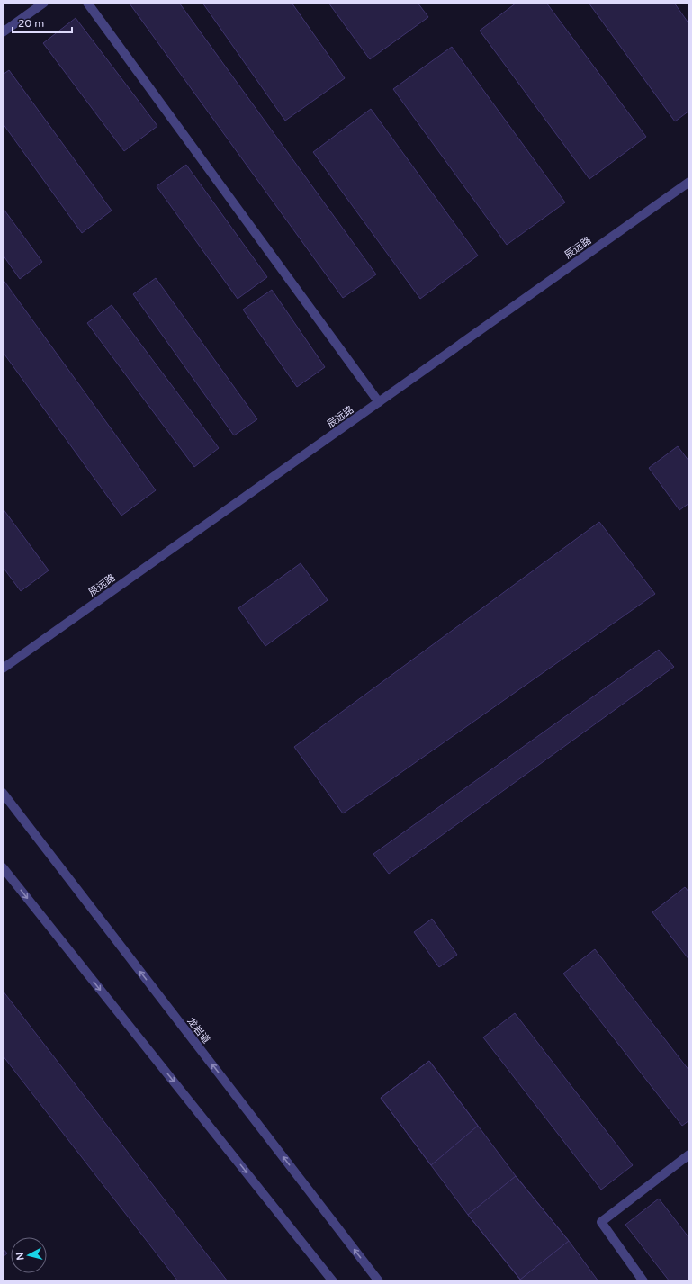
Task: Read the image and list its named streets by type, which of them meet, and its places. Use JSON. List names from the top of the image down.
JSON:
{
  "streets": {
    "street": ["辰远路", "龙岩道"]
  },
  "scale_bar": "20 m",
  "north": "left"
}
